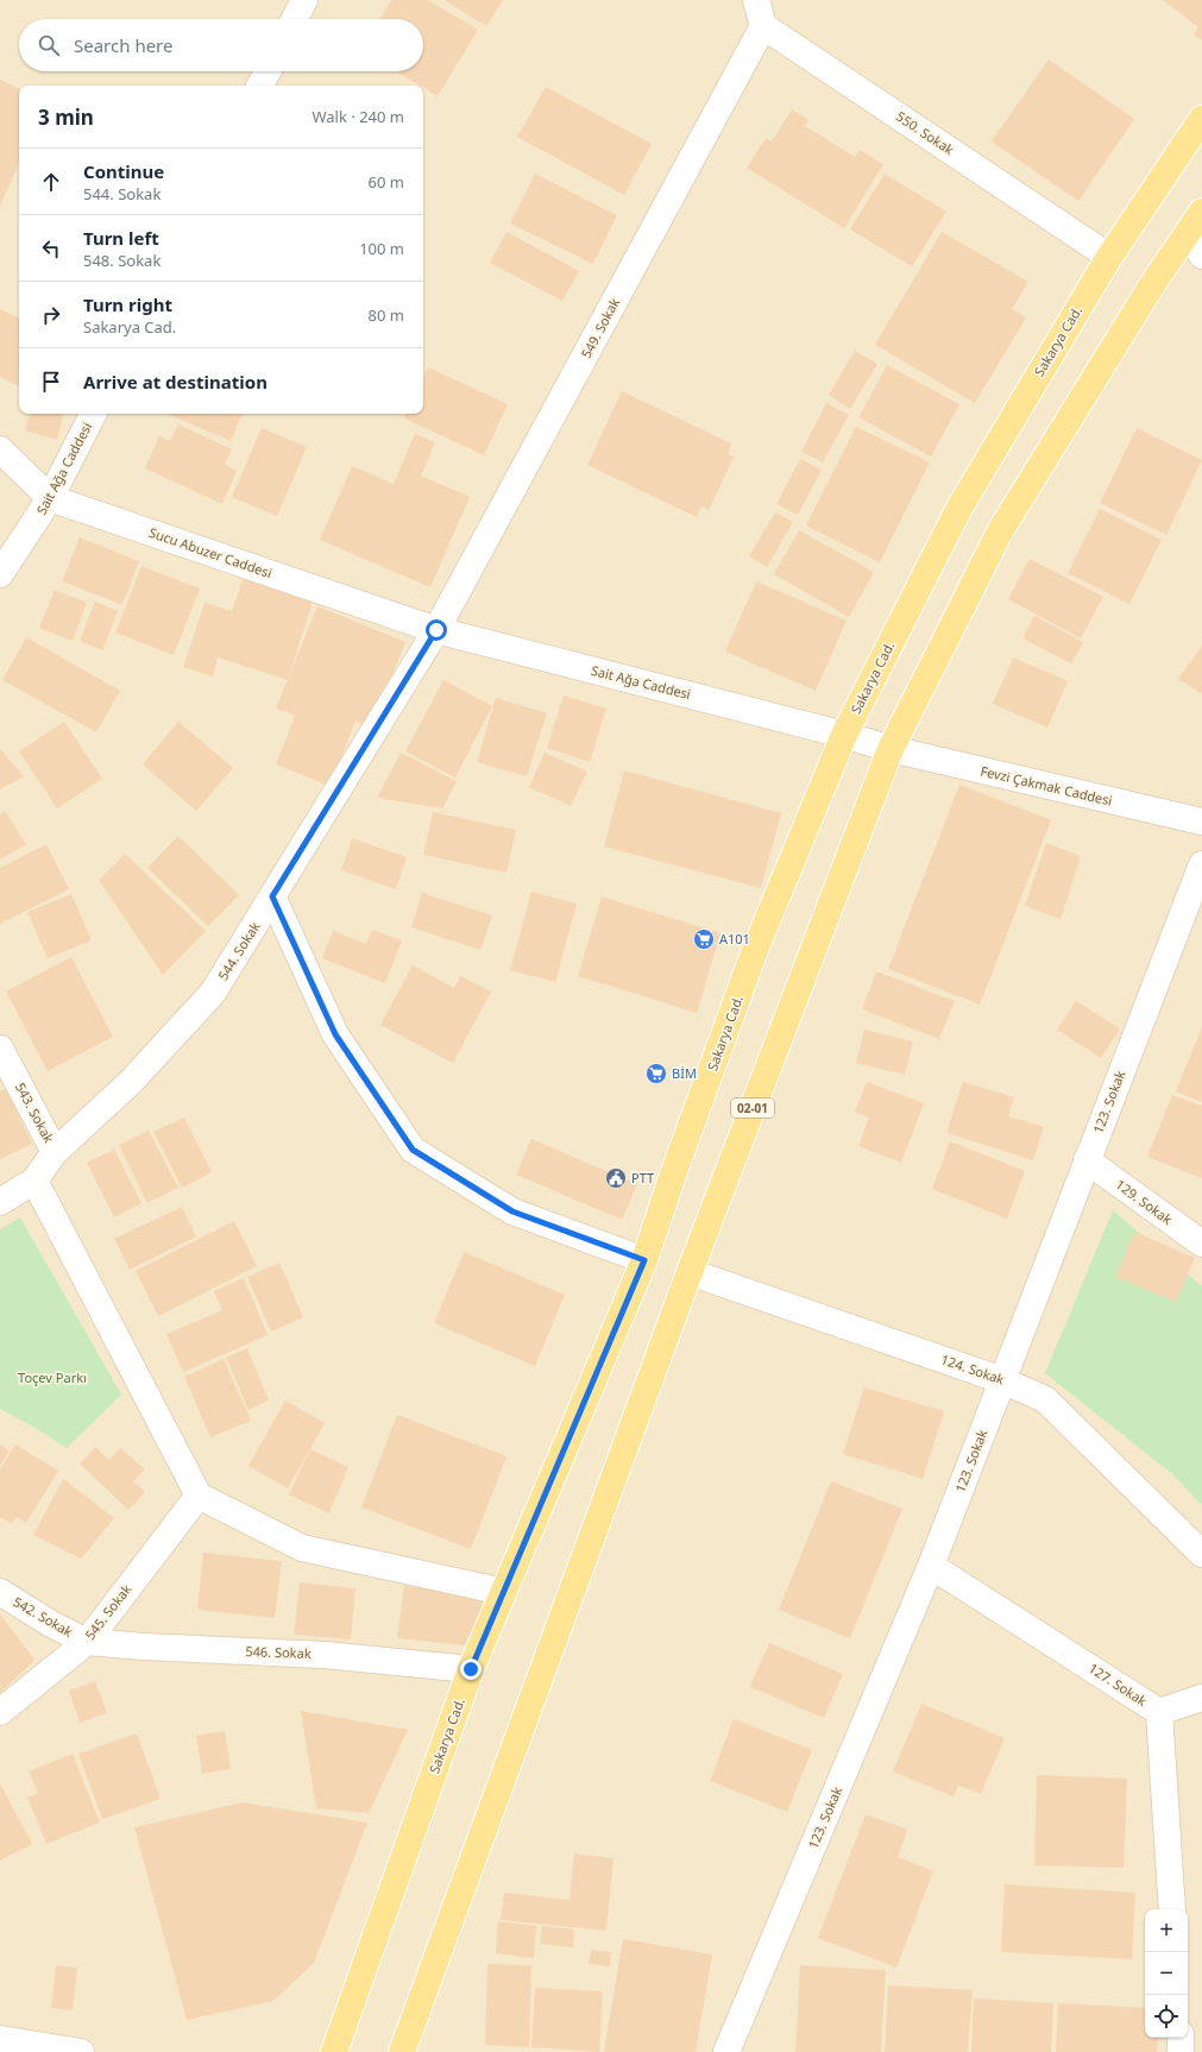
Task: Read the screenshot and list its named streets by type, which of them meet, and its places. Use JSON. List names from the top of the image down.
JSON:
{
  "streets": {
    "main road": ["Sakarya Cad.", "02-01"],
    "street": [
      "550. Sokak",
      "549. Sokak",
      "Sait Ağa Caddesi",
      "Sucu Abuzer Caddesi",
      "Fevzi Çakmak Caddesi",
      "544. Sokak",
      "123. Sokak",
      "543. Sokak",
      "129. Sokak",
      "124. Sokak",
      "545. Sokak",
      "542. Sokak",
      "546. Sokak",
      "127. Sokak"
    ]
  },
  "crossings": [
    ["550. Sokak", "549. Sokak"],
    ["550. Sokak", "Sakarya Cad."],
    ["549. Sokak", "Sait Ağa Caddesi"],
    ["549. Sokak", "Sucu Abuzer Caddesi"],
    ["549. Sokak", "544. Sokak"],
    ["Sakarya Cad.", "Sait Ağa Caddesi"],
    ["Sakarya Cad.", "546. Sokak"],
    ["Sait Ağa Caddesi", "Sucu Abuzer Caddesi"],
    ["Sait Ağa Caddesi", "Fevzi Çakmak Caddesi"],
    ["Sait Ağa Caddesi", "544. Sokak"],
    ["Sait Ağa Caddesi", "02-01"],
    ["Sucu Abuzer Caddesi", "544. Sokak"],
    ["Fevzi Çakmak Caddesi", "02-01"],
    ["544. Sokak", "543. Sokak"],
    ["123. Sokak", "129. Sokak"],
    ["123. Sokak", "124. Sokak"],
    ["123. Sokak", "127. Sokak"],
    ["02-01", "124. Sokak"],
    ["545. Sokak", "542. Sokak"],
    ["545. Sokak", "546. Sokak"],
    ["542. Sokak", "546. Sokak"]
  ],
  "parks": ["Toçev Parkı"],
  "places": {
    "supermarket": ["A101", "BİM"],
    "public building": ["PTT"]
  },
  "page": {
    "search": "Search here",
    "heading": ["3 min", "Walk · 240 m"],
    "list": [
      ["Continue", "544. Sokak", "60 m"],
      ["Turn left", "548. Sokak", "100 m"],
      ["Turn right", "Sakarya Cad.", "80 m"],
      "Arrive at destination"
    ],
    "map_buttons": ["+", "−"]
  }
}
